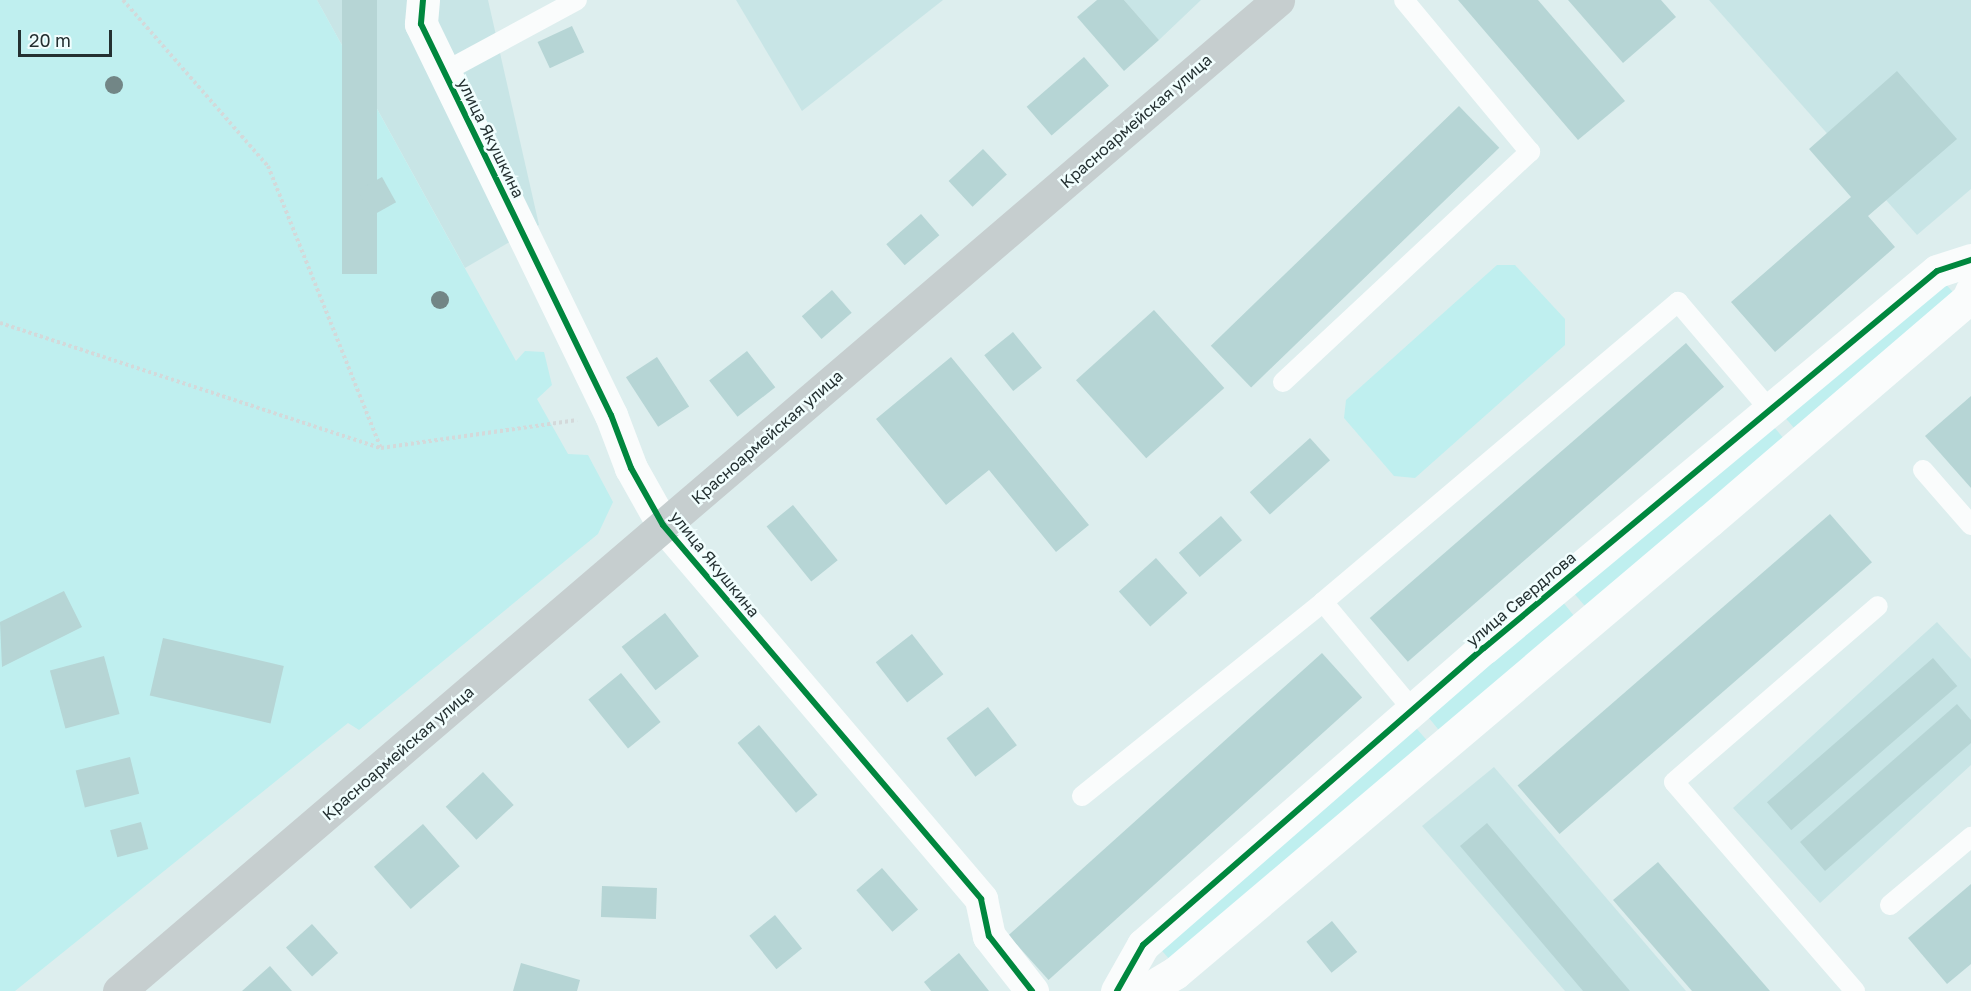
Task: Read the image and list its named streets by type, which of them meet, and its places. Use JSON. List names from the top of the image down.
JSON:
{
  "streets": {
    "main road": ["Красноармейская улица"],
    "street": ["улица Якушкина", "улица Свердлова"]
  },
  "crossings": [
    ["Красноармейская улица", "улица Якушкина"]
  ],
  "scale_bar": "20 m"
}
